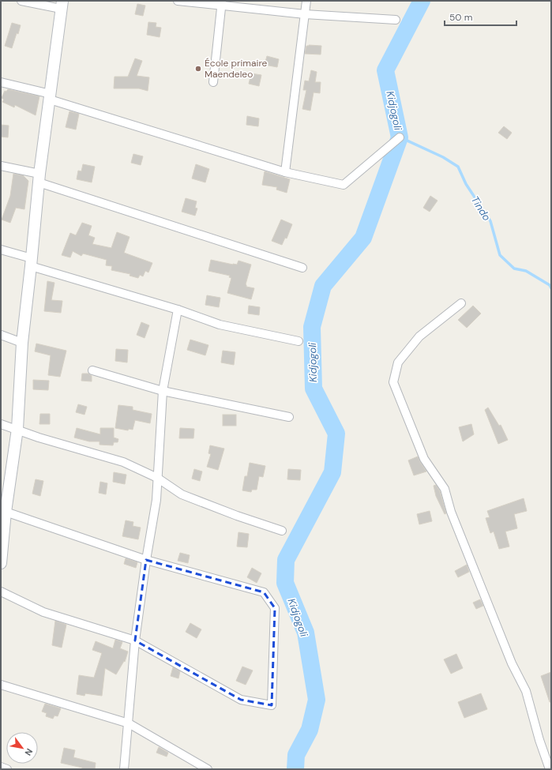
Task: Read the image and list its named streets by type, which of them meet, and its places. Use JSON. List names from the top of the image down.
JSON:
{
  "water": ["Kidjogoli", "Tindo"],
  "places": ["École primaire Maendeleo"],
  "scale_bar": "50 m",
  "north": "bottom right"
}
